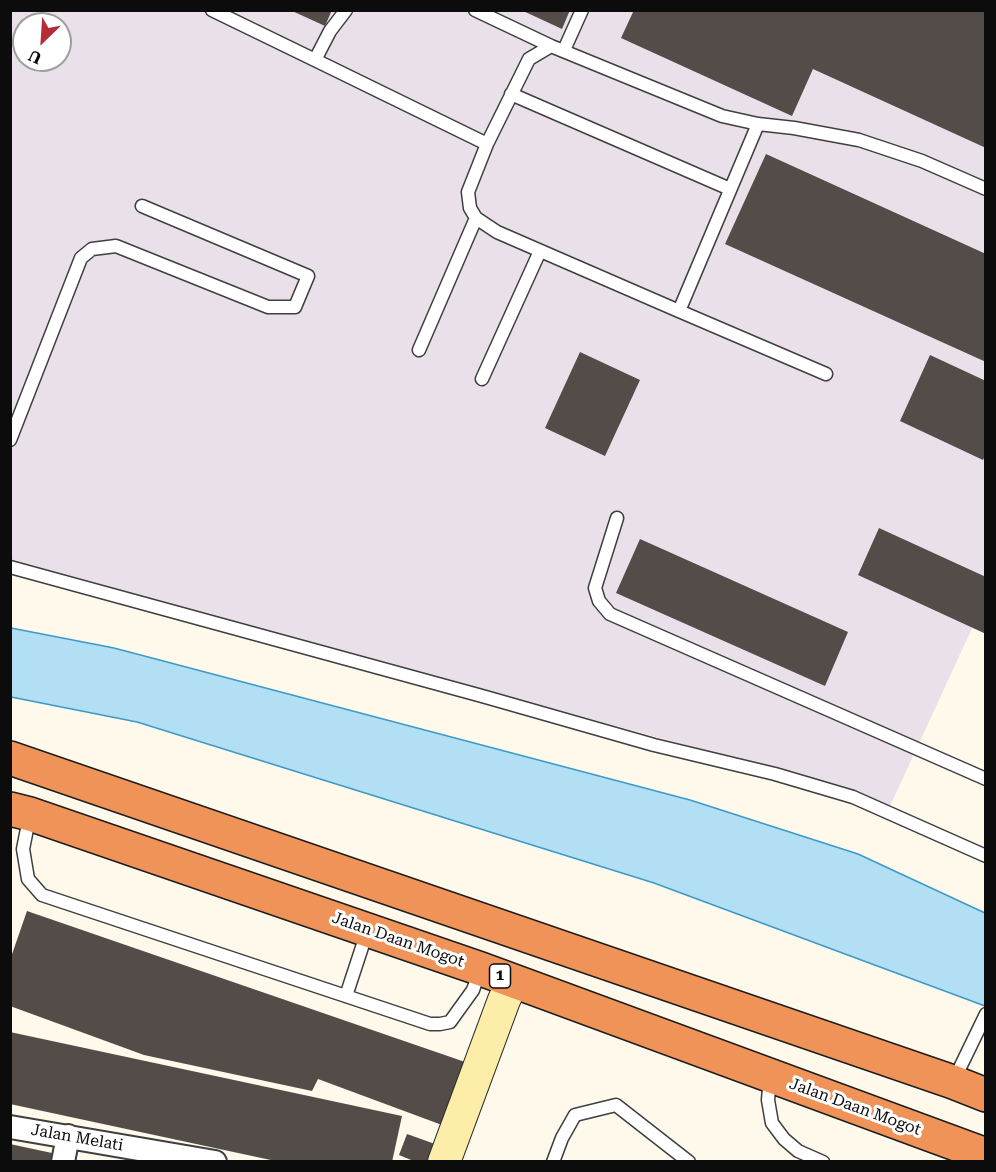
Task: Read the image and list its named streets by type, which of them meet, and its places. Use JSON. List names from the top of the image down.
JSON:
{
  "streets": {
    "highway": ["Jalan Daan Mogot", "1"],
    "street": ["Jalan Melati"]
  },
  "north": "bottom left"
}
